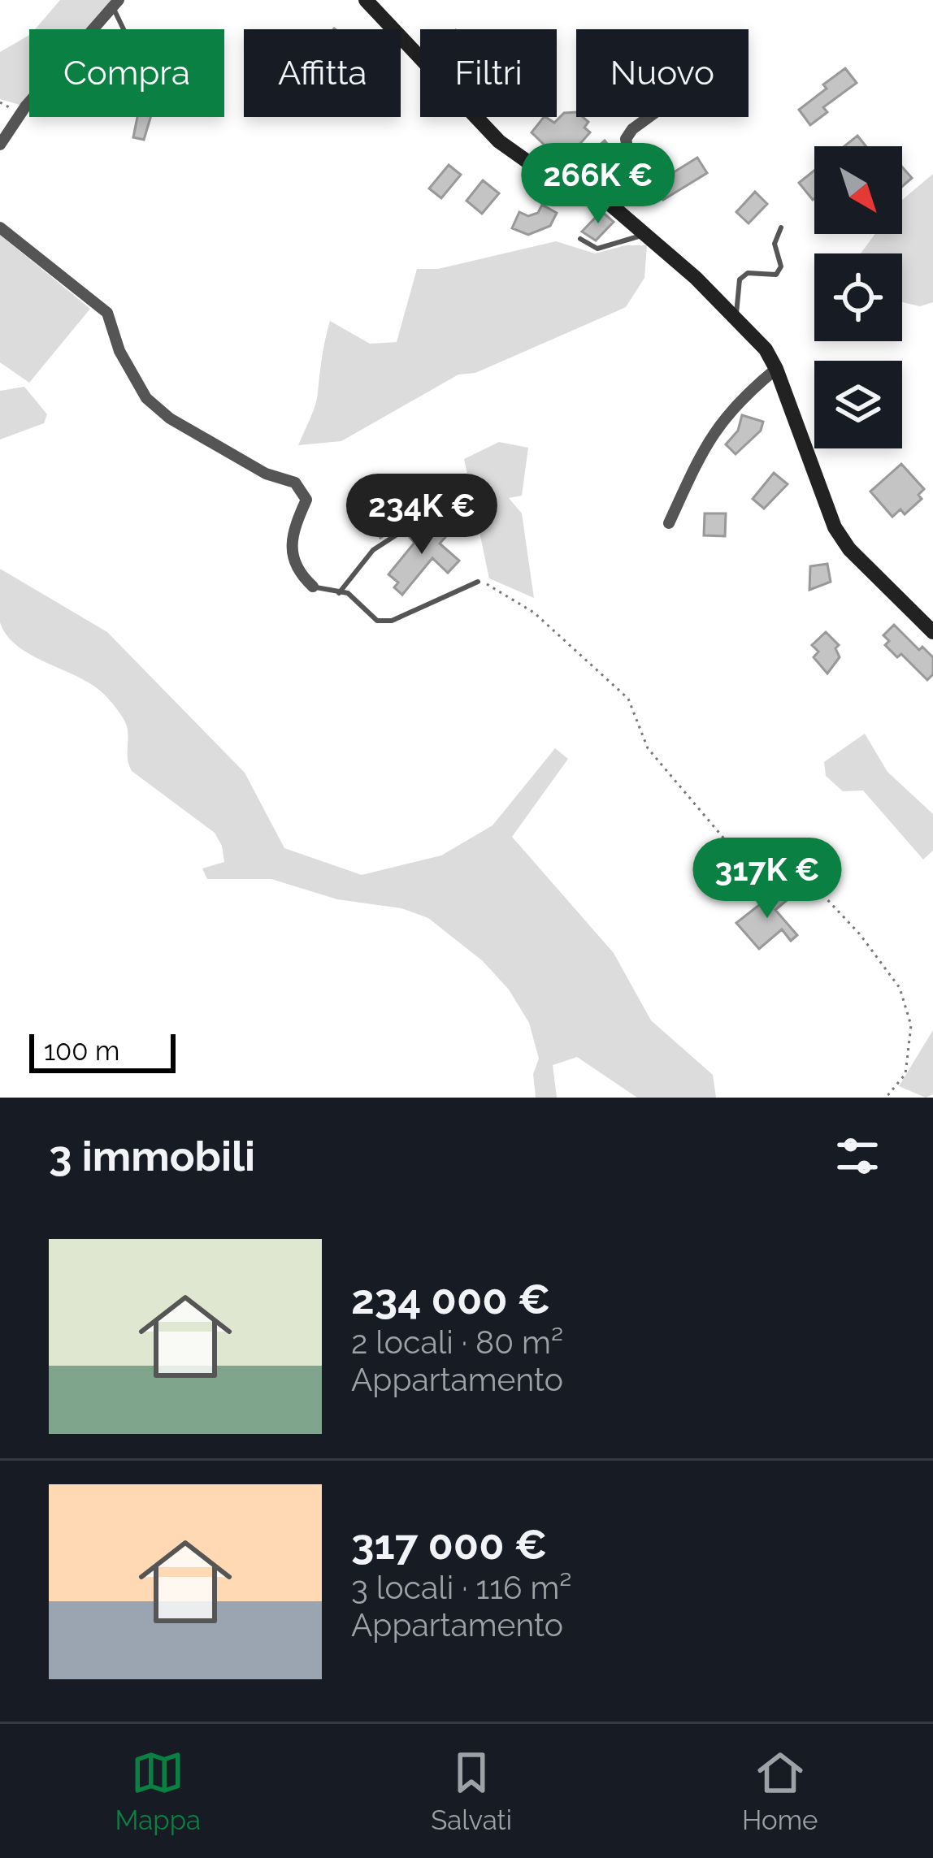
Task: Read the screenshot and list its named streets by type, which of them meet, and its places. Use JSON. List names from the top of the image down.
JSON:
{
  "scale_bar": "100 m",
  "north": "bottom right",
  "page": {
    "chip": [
      "Compra",
      "Affitta",
      "Filtri",
      "Nuovo"
    ],
    "price": ["266K €", "234K €", "317K €"],
    "scale": "100 m",
    "heading": "3 immobili",
    "list": [
      {
        "name": "234 000 €",
        "note": "2 locali · 80 m² · Appartamento"
      },
      {
        "name": "317 000 €",
        "note": "3 locali · 116 m² · Appartamento"
      }
    ],
    "tabs": ["Mappa", "Salvati", "Home"]
  }
}
